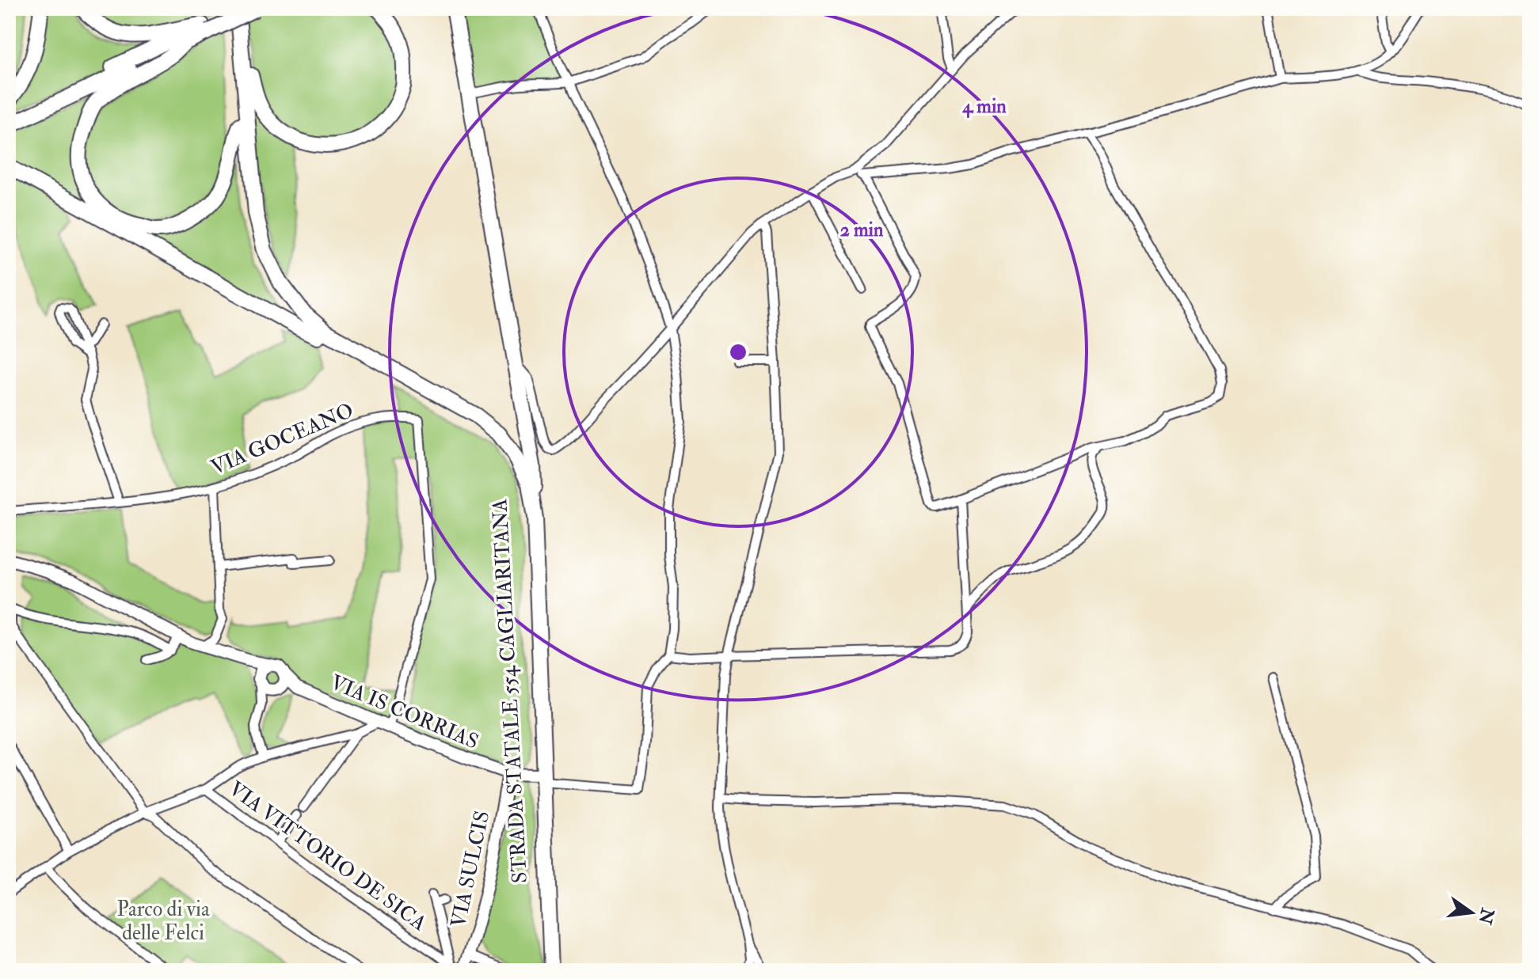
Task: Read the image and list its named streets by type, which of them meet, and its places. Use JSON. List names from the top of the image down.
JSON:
{
  "streets": {
    "highway": ["STRADA STATALE 554 CAGLIARITANA"],
    "street": [
      "VIA GOCEANO",
      "VIA IS CORRIAS",
      "VIA VITTORIO DE SICA",
      "VIA SULCIS"
    ]
  },
  "crossings": [
    ["VIA GOCEANO", "VIA IS CORRIAS"],
    ["STRADA STATALE 554 CAGLIARITANA", "VIA IS CORRIAS"],
    ["VIA IS CORRIAS", "VIA SULCIS"],
    ["VIA VITTORIO DE SICA", "VIA SULCIS"]
  ],
  "parks": ["Parco di via delle Felci"],
  "north": "right",
  "rings": ["4 min", "2 min"]
}
